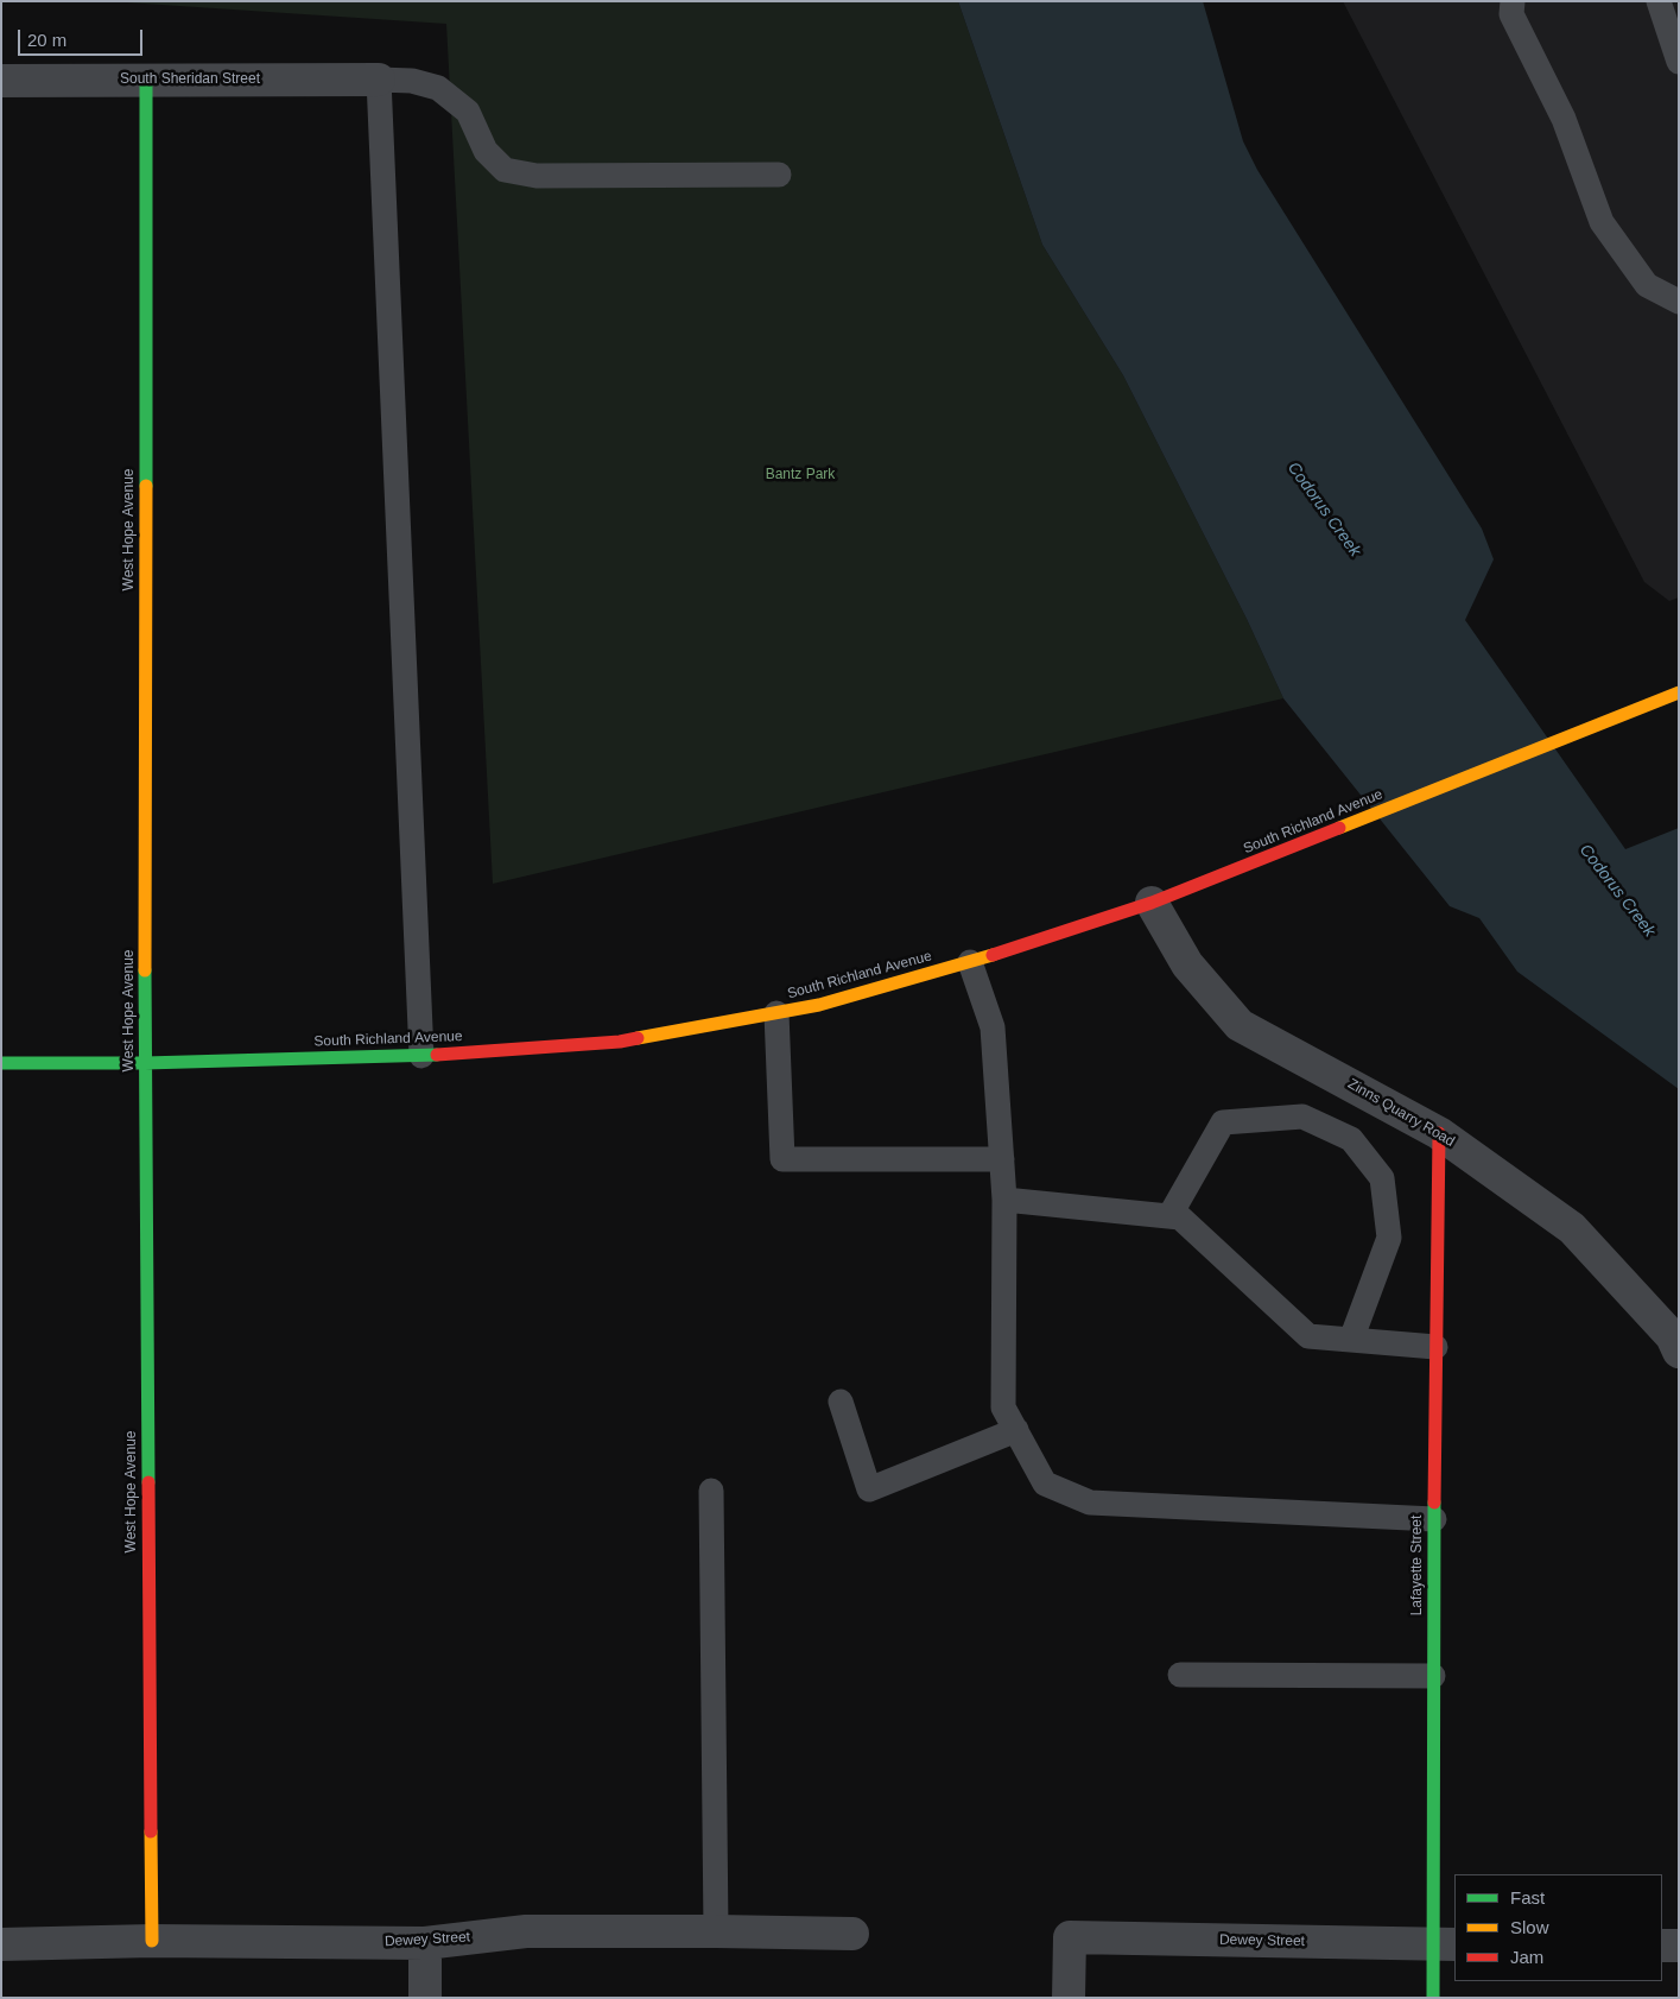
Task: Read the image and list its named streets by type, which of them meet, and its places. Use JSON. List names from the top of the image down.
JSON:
{
  "streets": {
    "street": [
      "South Sheridan Street",
      "West Hope Avenue",
      "South Richland Avenue",
      "Zinns Quarry Road",
      "Lafayette Street",
      "Dewey Street"
    ]
  },
  "crossings": [
    ["South Sheridan Street", "West Hope Avenue"],
    ["West Hope Avenue", "South Richland Avenue"],
    ["West Hope Avenue", "Dewey Street"],
    ["South Richland Avenue", "Zinns Quarry Road"],
    ["Zinns Quarry Road", "Lafayette Street"],
    ["Lafayette Street", "Dewey Street"]
  ],
  "water": ["Codorus Creek"],
  "parks": ["Bantz Park"],
  "legend": ["Fast", "Slow", "Jam"],
  "scale_bar": "20 m"
}
